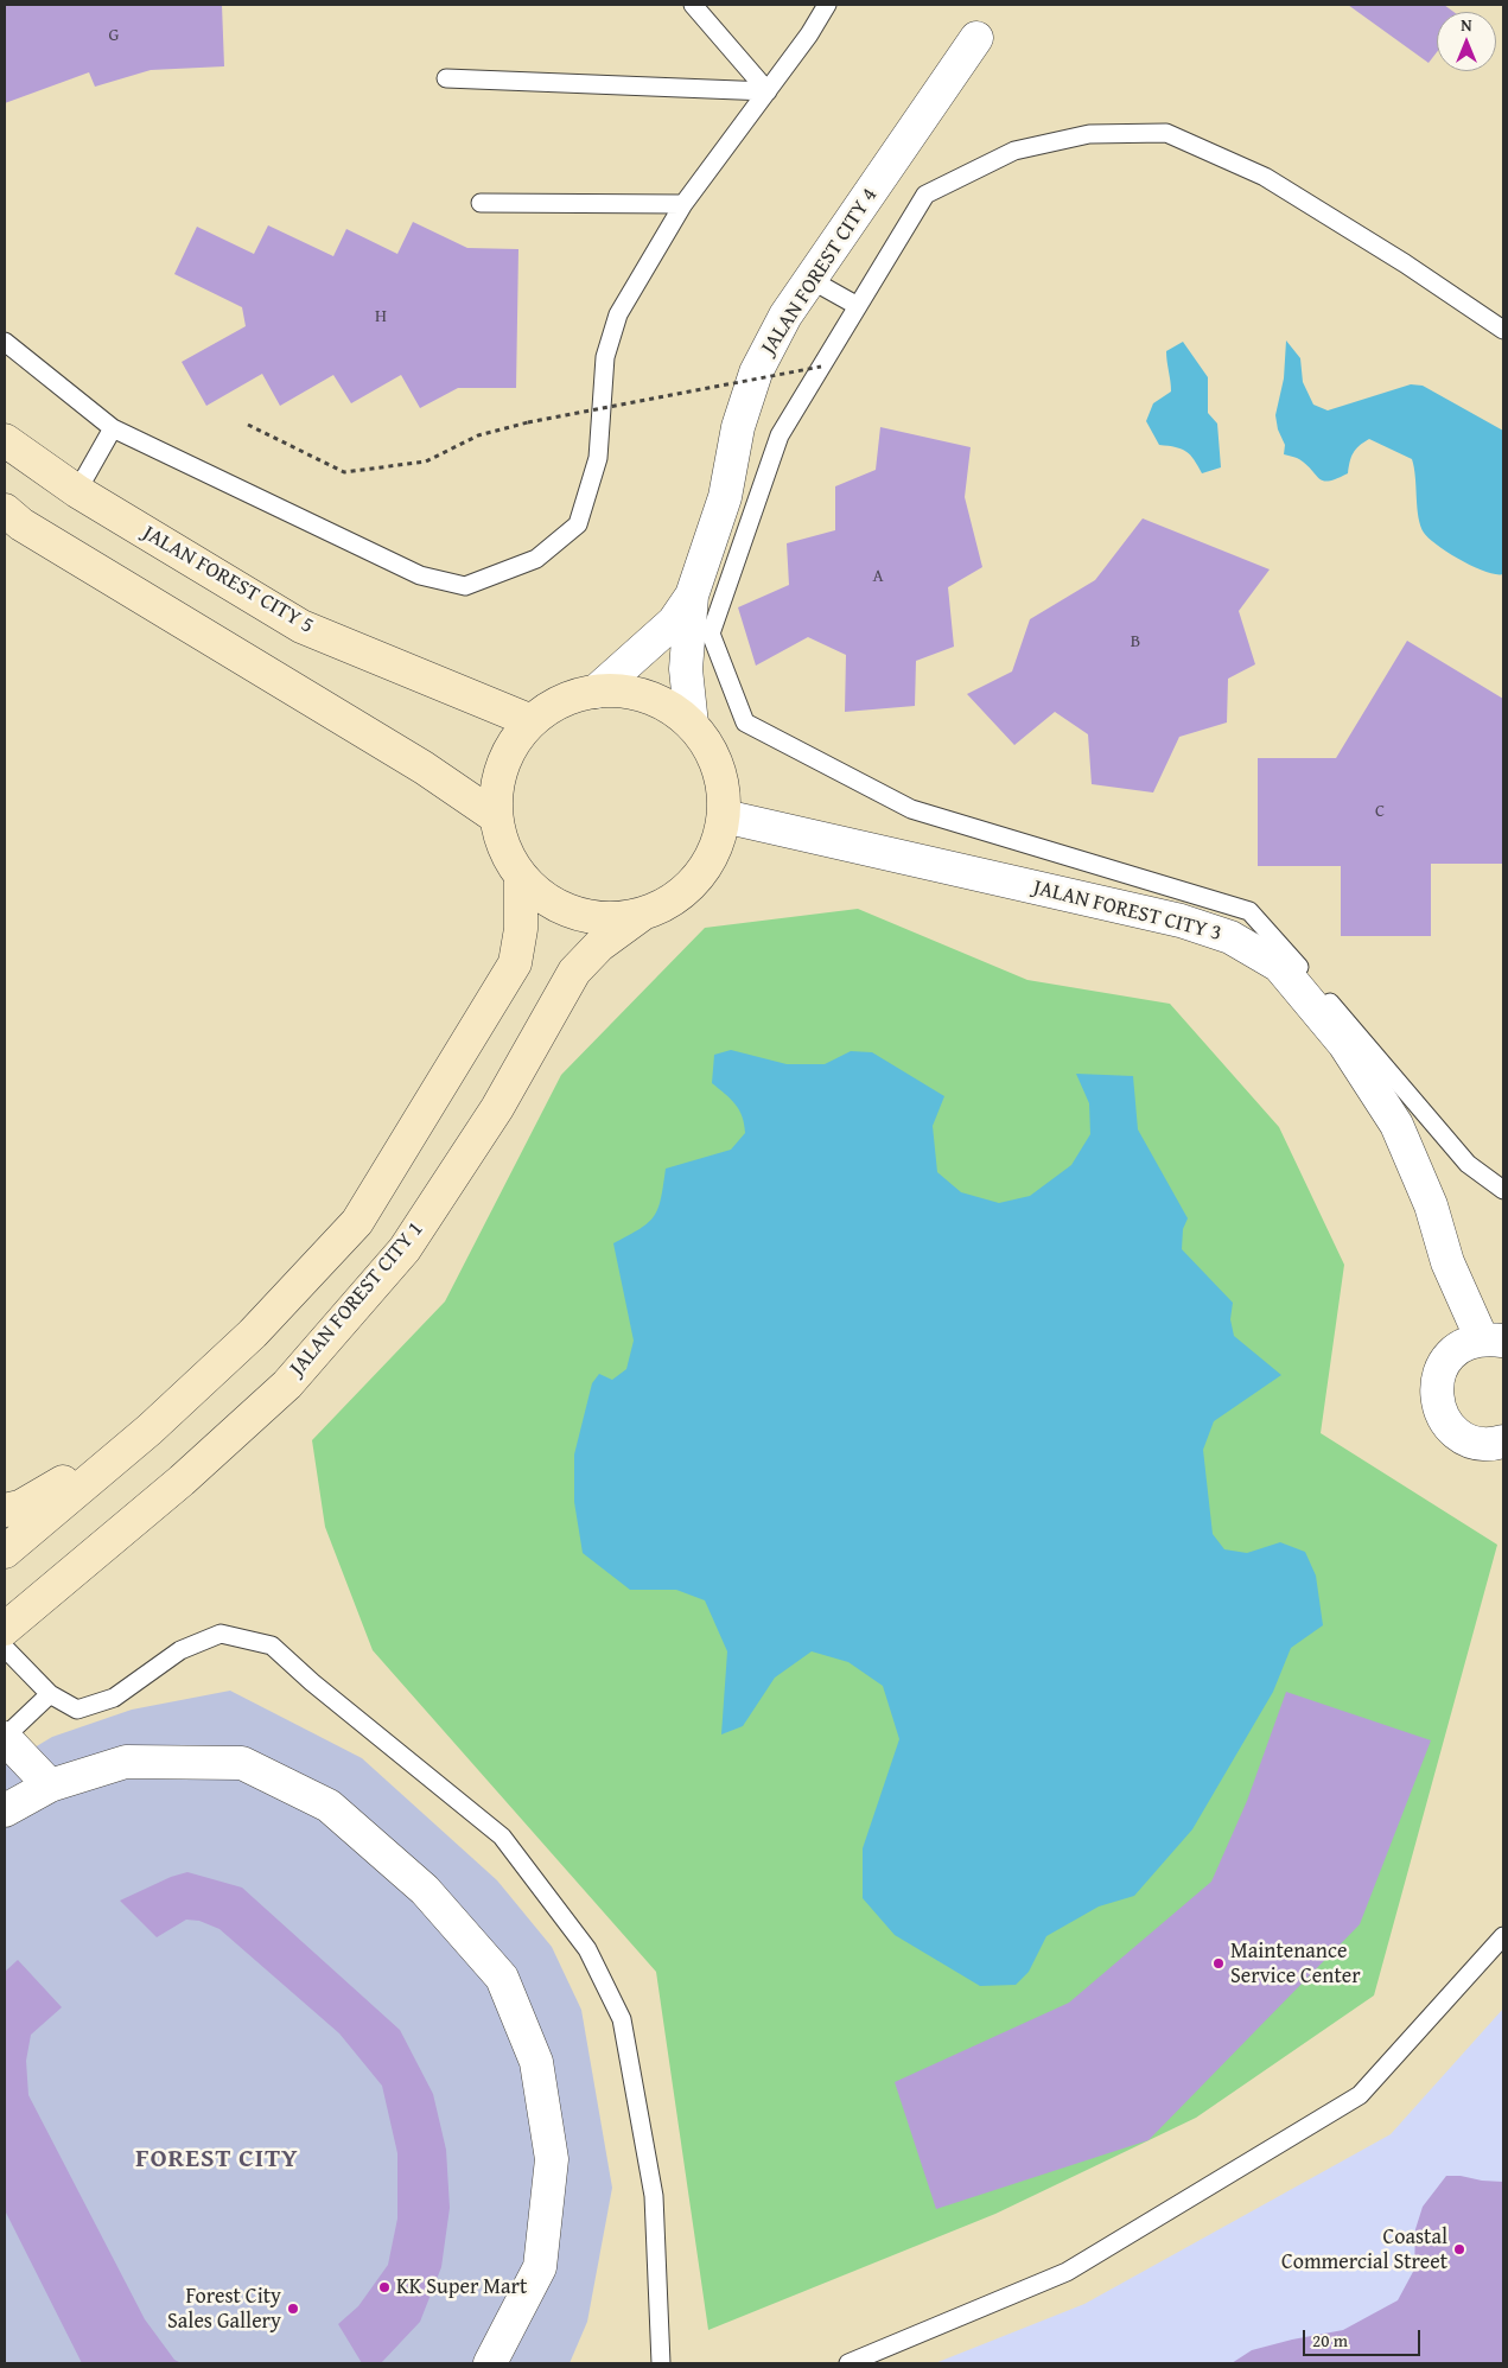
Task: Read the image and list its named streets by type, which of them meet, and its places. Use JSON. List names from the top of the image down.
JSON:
{
  "streets": {
    "street": [
      "JALAN FOREST CITY 4",
      "JALAN FOREST CITY 5",
      "JALAN FOREST CITY 3",
      "JALAN FOREST CITY 1"
    ]
  },
  "districts": ["FOREST CITY"],
  "places": [
    "Maintenance Service Center",
    "Coastal Commercial Street",
    "KK Super Mart",
    "Forest City Sales Gallery"
  ],
  "house_numbers": [
    "G",
    "H",
    "A",
    "B",
    "C"
  ],
  "scale_bar": "20 m",
  "north": "top"
}
